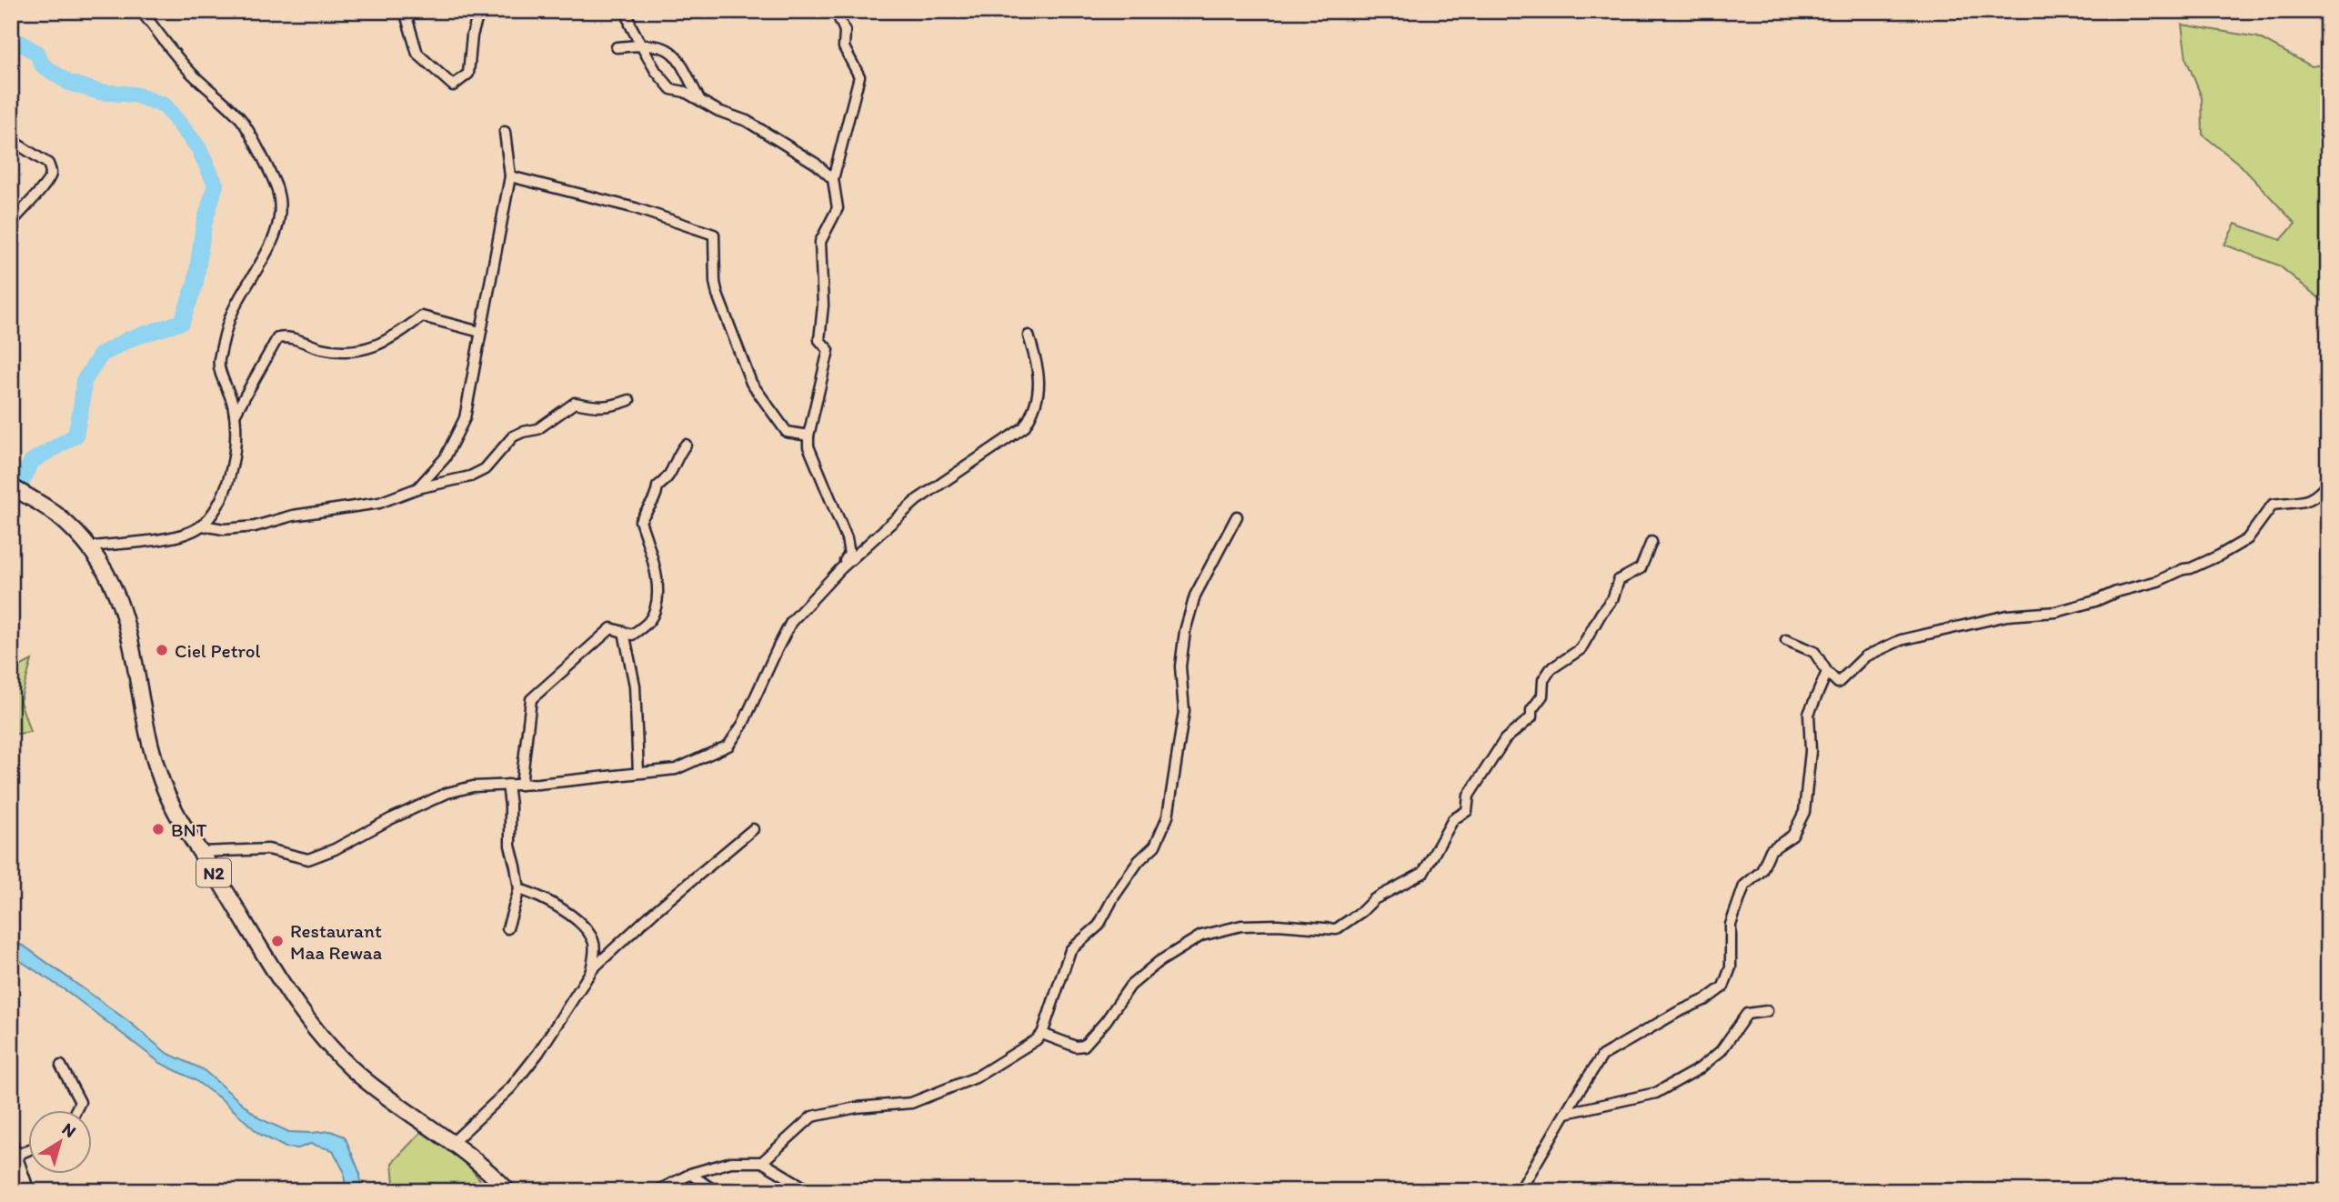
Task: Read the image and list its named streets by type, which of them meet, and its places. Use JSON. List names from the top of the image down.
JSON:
{
  "streets": {
    "highway": ["N2"]
  },
  "places": ["Ciel Petrol", "BNT", "Restaurant Maa Rewaa"],
  "north": "top right"
}
